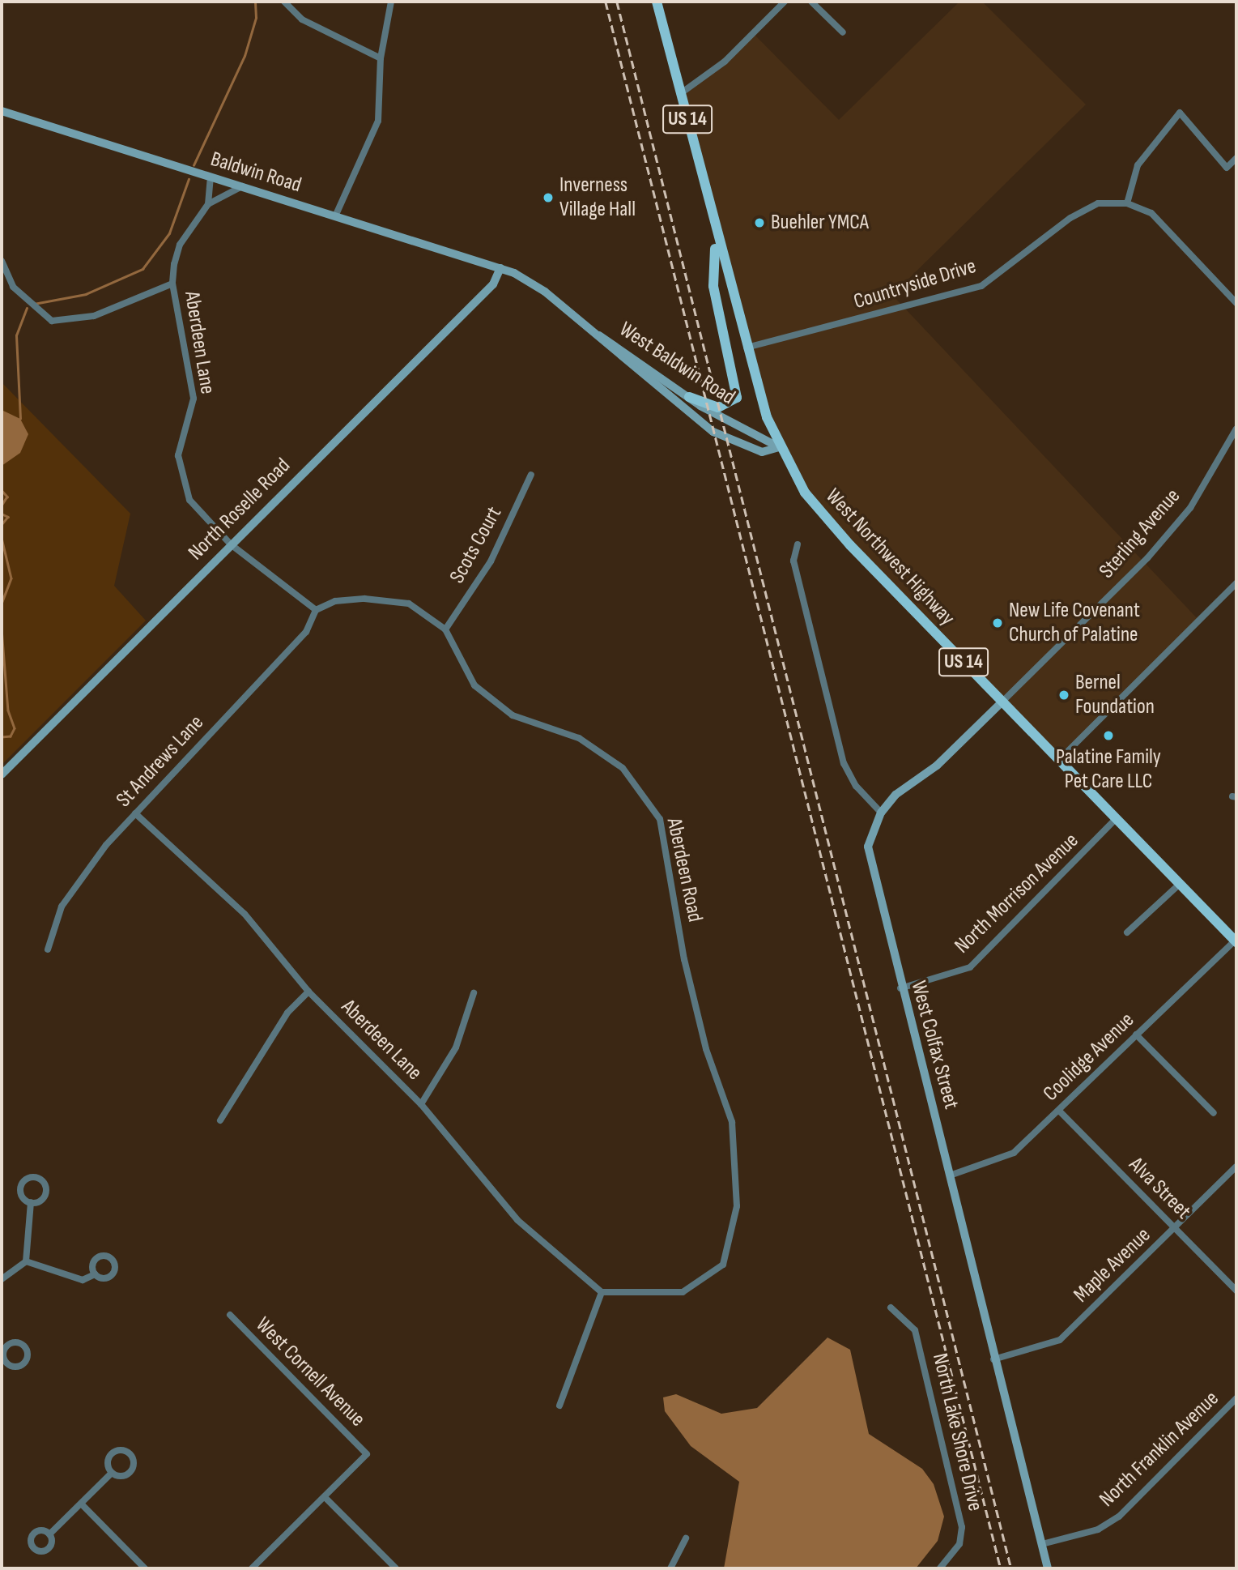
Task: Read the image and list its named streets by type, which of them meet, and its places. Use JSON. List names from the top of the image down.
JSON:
{
  "streets": {
    "main road": ["US 14", "West Northwest Highway"],
    "street": [
      "Baldwin Road",
      "Countryside Drive",
      "Aberdeen Lane",
      "West Baldwin Road",
      "North Roselle Road",
      "Sterling Avenue",
      "Scots Court",
      "St Andrews Lane",
      "Aberdeen Road",
      "North Morrison Avenue",
      "West Colfax Street",
      "Coolidge Avenue",
      "Alva Street",
      "Maple Avenue",
      "West Cornell Avenue",
      "North Lake Shore Drive",
      "North Franklin Avenue"
    ]
  },
  "crossings": [
    ["Baldwin Road", "Aberdeen Lane"],
    ["Baldwin Road", "West Baldwin Road"],
    ["Baldwin Road", "North Roselle Road"],
    ["Countryside Drive", "West Northwest Highway"],
    ["Aberdeen Lane", "North Roselle Road"],
    ["Aberdeen Lane", "St Andrews Lane"],
    ["Aberdeen Lane", "Aberdeen Road"],
    ["West Baldwin Road", "North Roselle Road"],
    ["West Baldwin Road", "West Northwest Highway"],
    ["Sterling Avenue", "West Northwest Highway"],
    ["Sterling Avenue", "West Colfax Street"],
    ["Scots Court", "Aberdeen Road"],
    ["West Northwest Highway", "North Morrison Avenue"],
    ["West Northwest Highway", "Coolidge Avenue"],
    ["St Andrews Lane", "Aberdeen Road"],
    ["North Morrison Avenue", "West Colfax Street"],
    ["West Colfax Street", "Coolidge Avenue"],
    ["West Colfax Street", "Maple Avenue"],
    ["West Colfax Street", "North Franklin Avenue"],
    ["Coolidge Avenue", "Alva Street"],
    ["Alva Street", "Maple Avenue"]
  ],
  "places": [
    "Inverness Village Hall",
    "Buehler YMCA",
    "New Life Covenant Church of Palatine",
    "Bernel Foundation",
    "Palatine Family Pet Care LLC"
  ]
}
